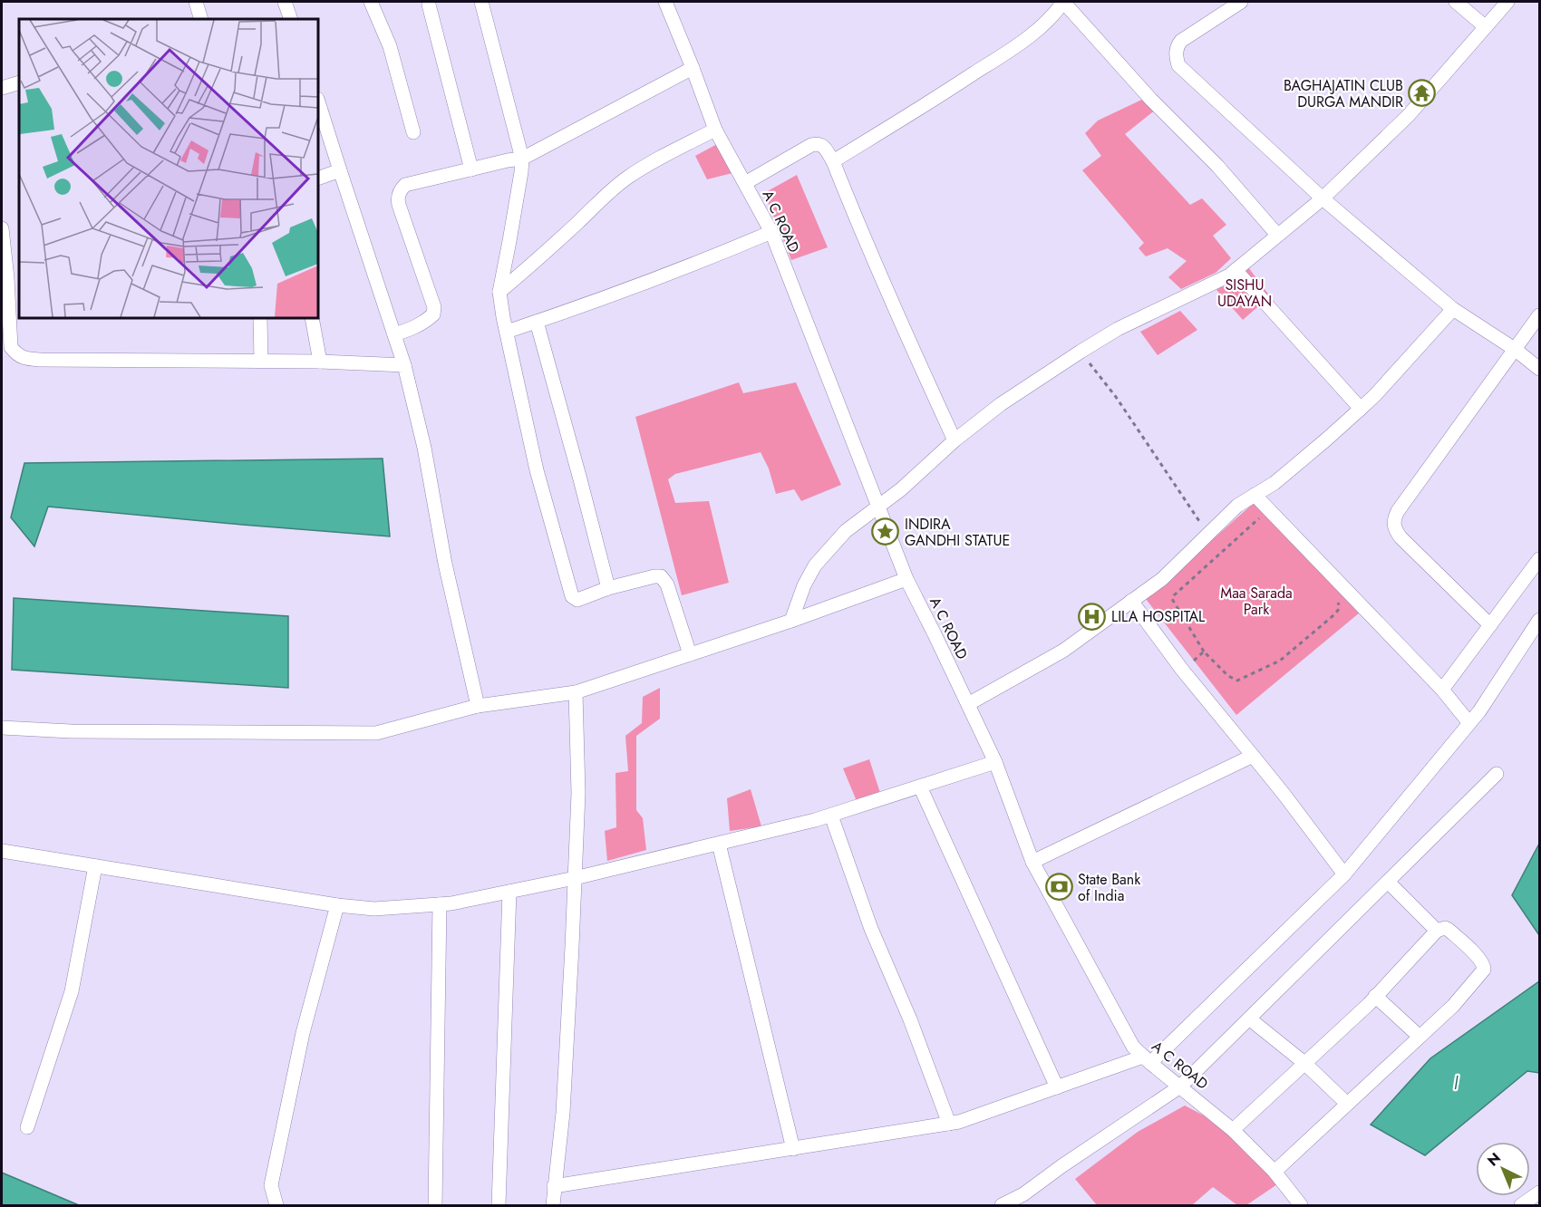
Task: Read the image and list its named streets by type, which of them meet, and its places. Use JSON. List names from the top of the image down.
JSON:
{
  "streets": {
    "street": ["A C ROAD"]
  },
  "water": ["l"],
  "parks": ["SISHU UDAYAN", "Maa Sarada Park"],
  "places": {
    "temple": ["BAGHAJATIN CLUB DURGA MANDIR"],
    "place": ["INDIRA GANDHI STATUE"],
    "hospital": ["LILA HOSPITAL"],
    "bank": ["State Bank of India"]
  },
  "north": "top left"
}
